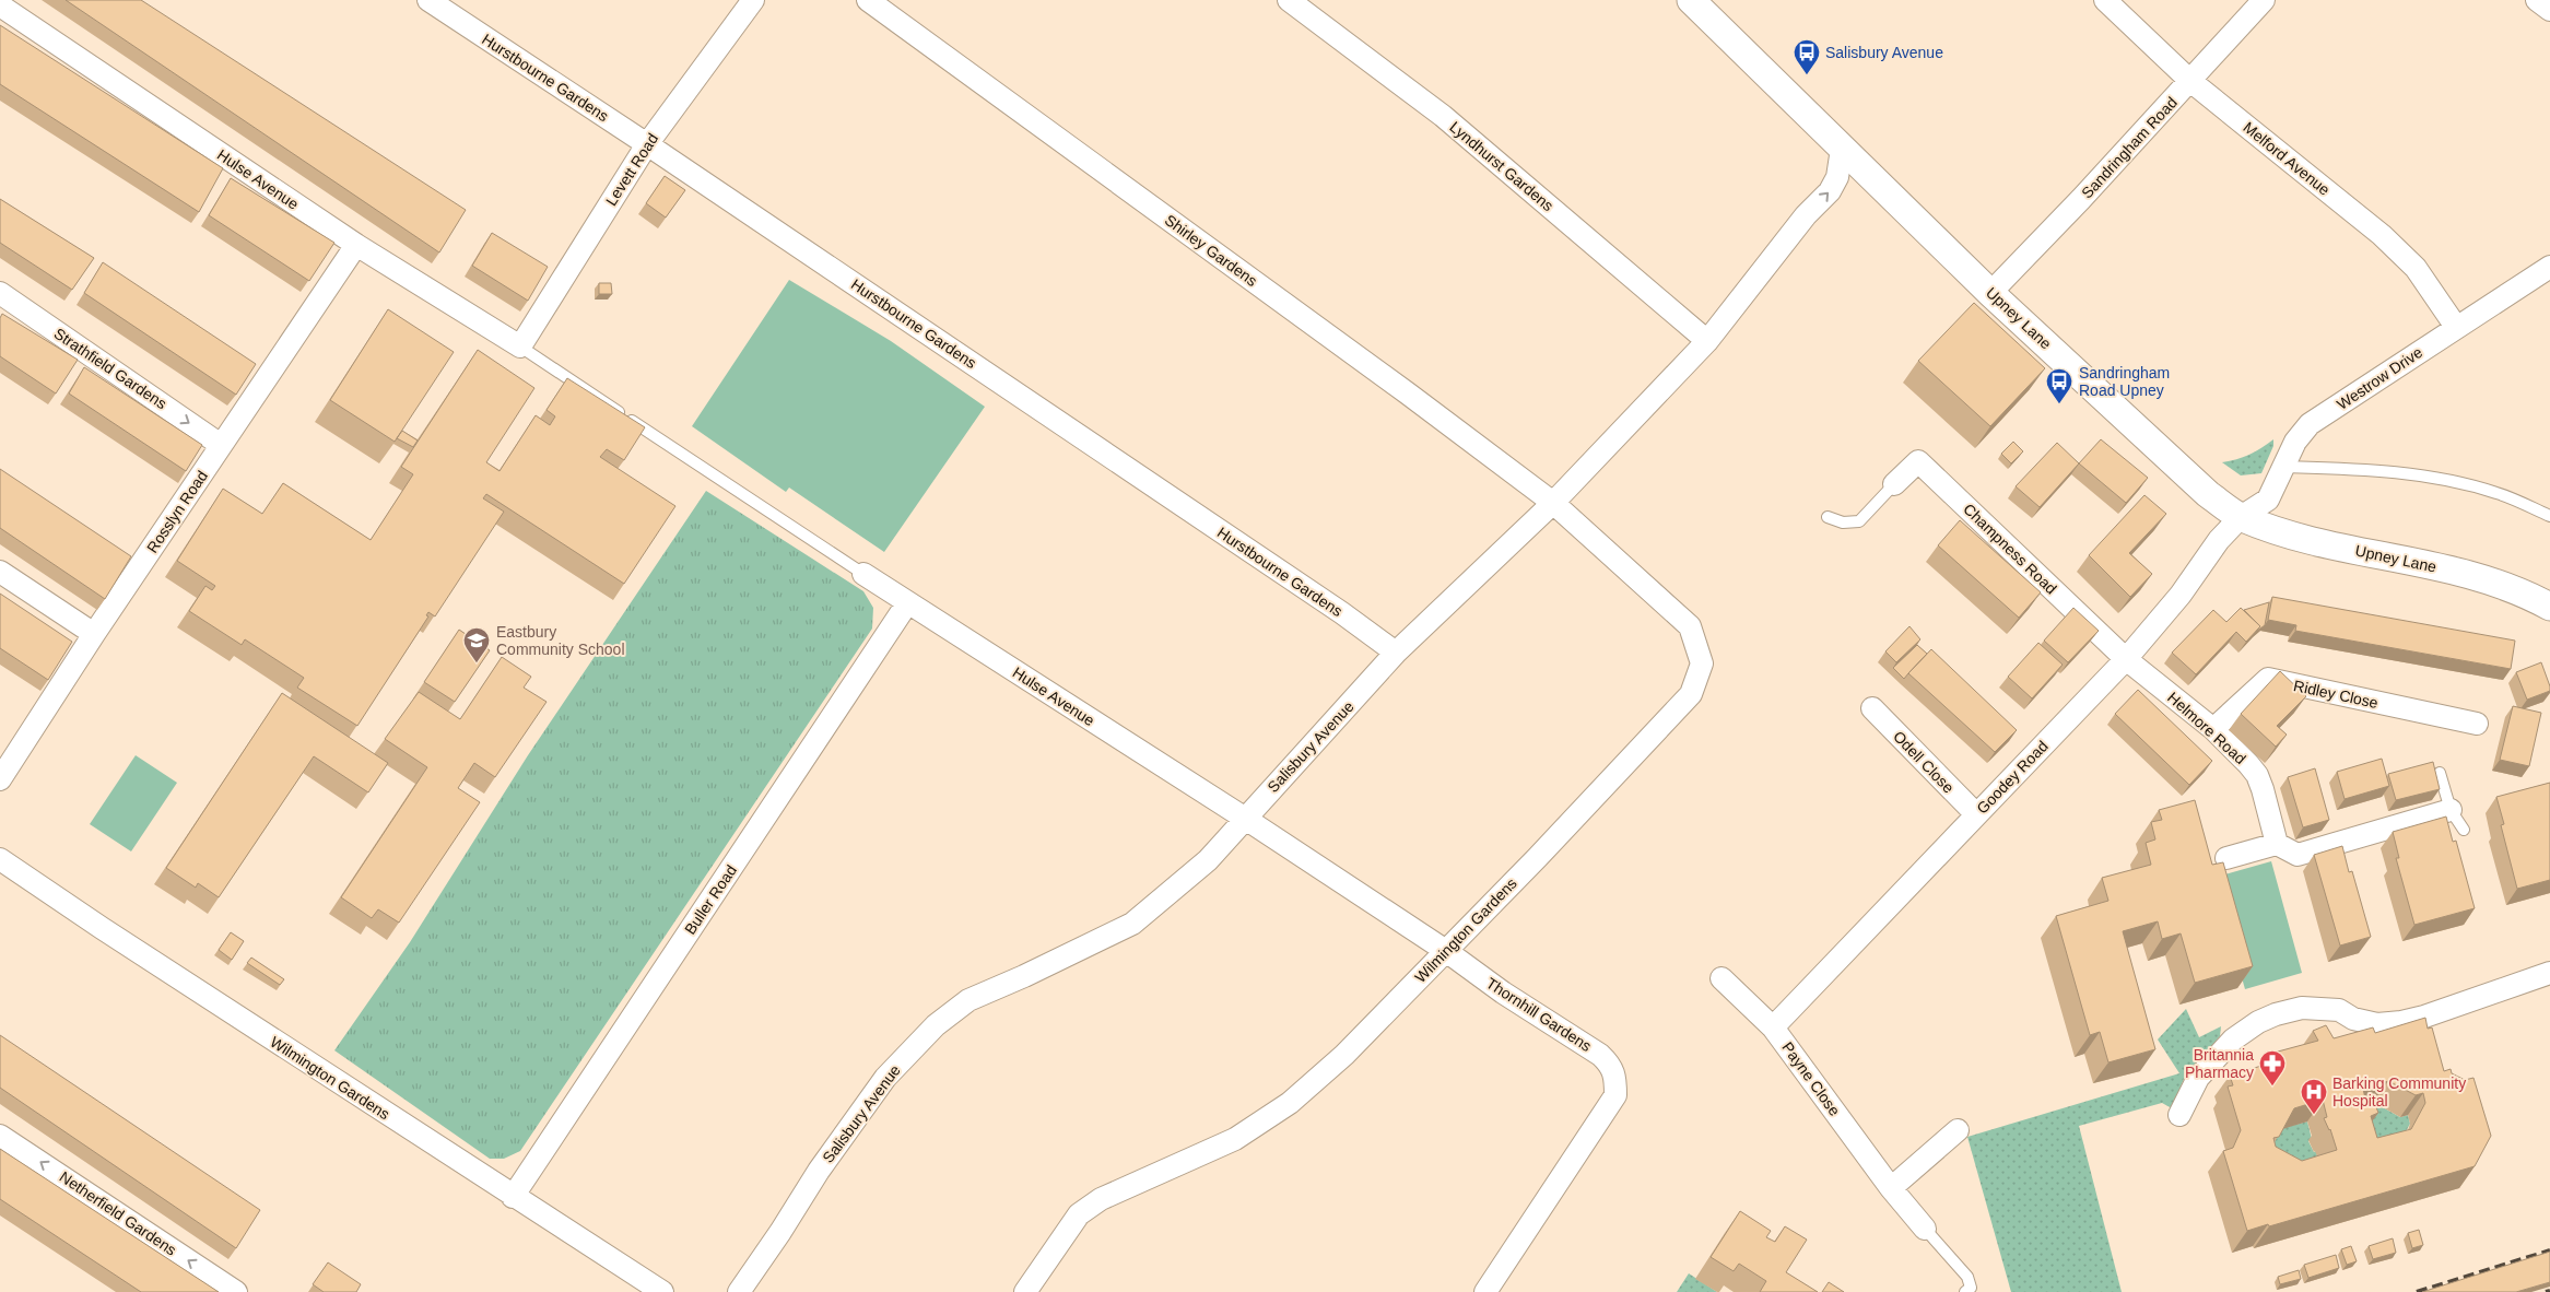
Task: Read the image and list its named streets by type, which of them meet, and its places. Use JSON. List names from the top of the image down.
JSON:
{
  "streets": {
    "street": [
      "Hurstbourne Gardens",
      "Sandringham Road",
      "Melford Avenue",
      "Lyndhurst Gardens",
      "Levett Road",
      "Hulse Avenue",
      "Shirley Gardens",
      "Upney Lane",
      "Strathfield Gardens",
      "Westrow Drive",
      "Rosslyn Road",
      "Champness Road",
      "Ridley Close",
      "Helmore Road",
      "Salisbury Avenue",
      "Odell Close",
      "Goodey Road",
      "Buller Road",
      "Wilmington Gardens",
      "Thornhill Gardens",
      "Payne Close",
      "Netherfield Gardens"
    ]
  },
  "crossings": [
    ["Hurstbourne Gardens", "Levett Road"],
    ["Hurstbourne Gardens", "Salisbury Avenue"],
    ["Sandringham Road", "Melford Avenue"],
    ["Sandringham Road", "Upney Lane"],
    ["Melford Avenue", "Westrow Drive"],
    ["Lyndhurst Gardens", "Salisbury Avenue"],
    ["Levett Road", "Hulse Avenue"],
    ["Hulse Avenue", "Rosslyn Road"],
    ["Hulse Avenue", "Salisbury Avenue"],
    ["Hulse Avenue", "Buller Road"],
    ["Hulse Avenue", "Thornhill Gardens"],
    ["Shirley Gardens", "Salisbury Avenue"],
    ["Shirley Gardens", "Wilmington Gardens"],
    ["Upney Lane", "Westrow Drive"],
    ["Upney Lane", "Salisbury Avenue"],
    ["Upney Lane", "Goodey Road"],
    ["Strathfield Gardens", "Rosslyn Road"],
    ["Westrow Drive", "Goodey Road"],
    ["Champness Road", "Helmore Road"],
    ["Champness Road", "Goodey Road"],
    ["Ridley Close", "Helmore Road"],
    ["Helmore Road", "Goodey Road"],
    ["Salisbury Avenue", "Wilmington Gardens"],
    ["Salisbury Avenue", "Thornhill Gardens"],
    ["Odell Close", "Goodey Road"],
    ["Goodey Road", "Payne Close"],
    ["Buller Road", "Wilmington Gardens"],
    ["Wilmington Gardens", "Thornhill Gardens"]
  ],
  "one_way": ["Strathfield Gardens", "Netherfield Gardens"],
  "places": {
    "bus stop": ["Salisbury Avenue", "Sandringham Road Upney"],
    "school or university": ["Eastbury Community School"],
    "pharmacy": ["Britannia Pharmacy"],
    "hospital": ["Barking Community Hospital"]
  }
}
